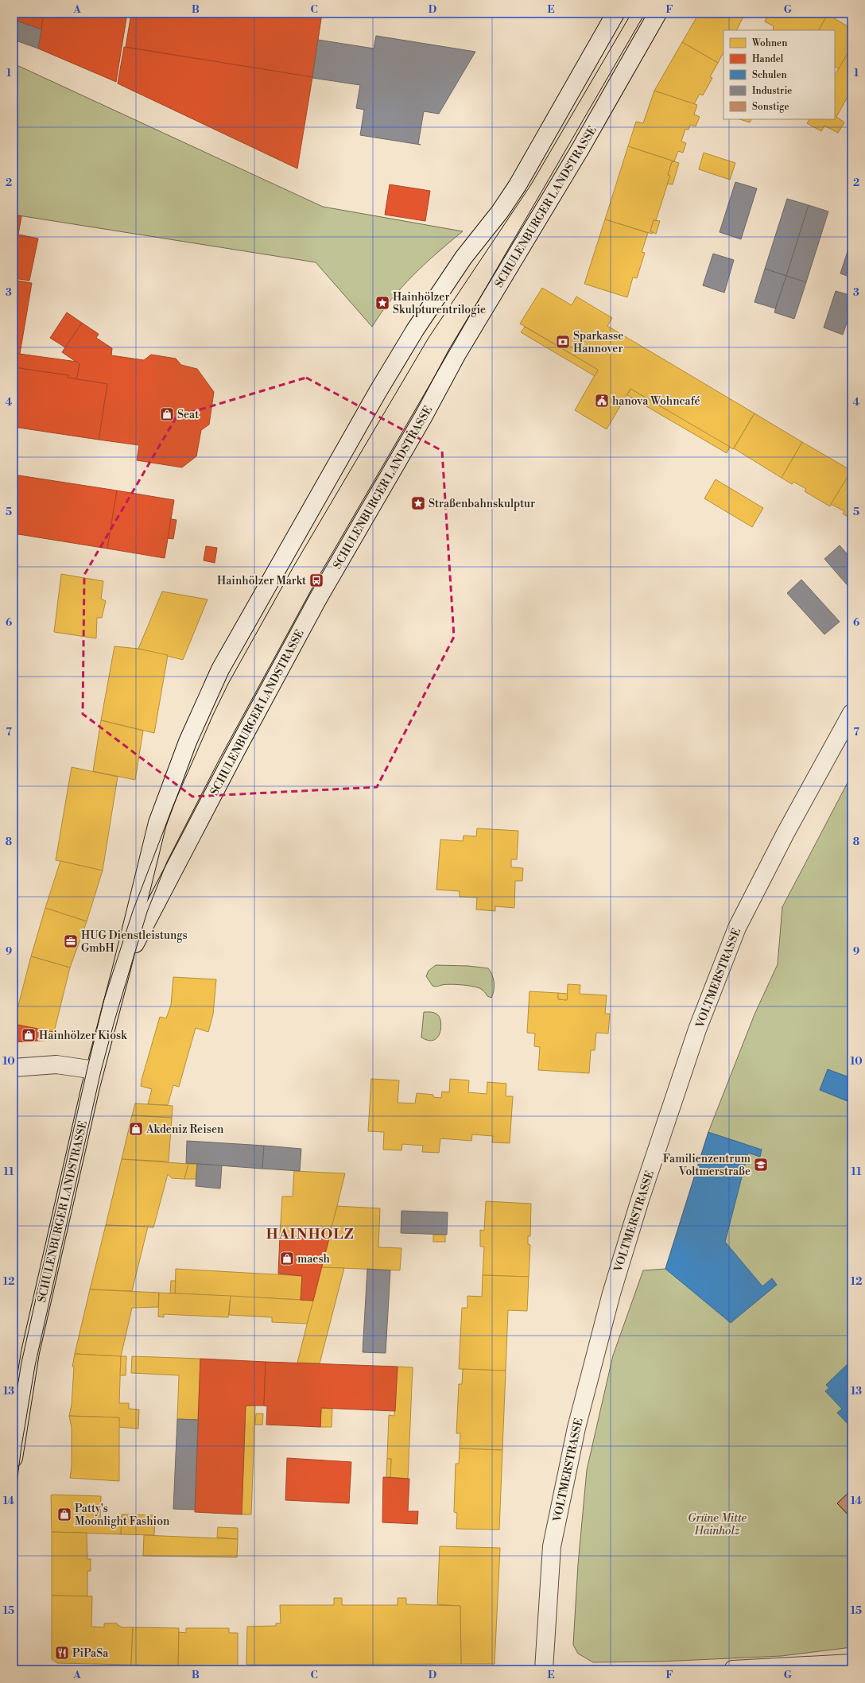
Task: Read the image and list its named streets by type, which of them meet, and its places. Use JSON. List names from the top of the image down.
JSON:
{
  "streets": {
    "main road": ["SCHULENBURGER LANDSTRASSE", "VOLTMERSTRASSE"]
  },
  "districts": ["HAINHOLZ"],
  "parks": ["Grüne Mitte Hainholz"],
  "places": {
    "place": ["Hainhölzer Skulpturentrilogie", "Straßenbahnskulptur"],
    "bank": ["Sparkasse Hannover"],
    "public building": ["hanova Wohncafé"],
    "shop": [
      "Seat",
      "Hainhölzer Kiosk",
      "Akdeniz Reisen",
      "maesh",
      "Patty's Moonlight Fashion"
    ],
    "bus stop": ["Hainhölzer Markt"],
    "office": ["HUG Dienstleistungs GmbH"],
    "school or university": ["Familienzentrum Voltmerstraße"],
    "restaurant": ["PiPaSa"]
  },
  "legend": [
    "Wohnen",
    "Handel",
    "Schulen",
    "Industrie",
    "Sonstige"
  ],
  "grid": {
    "columns": [
      "A",
      "B",
      "C",
      "D",
      "E",
      "F",
      "G"
    ],
    "rows": [
      "1",
      "2",
      "3",
      "4",
      "5",
      "6",
      "7",
      "8",
      "9",
      "10",
      "11",
      "12",
      "13",
      "14",
      "15"
    ]
  }
}
